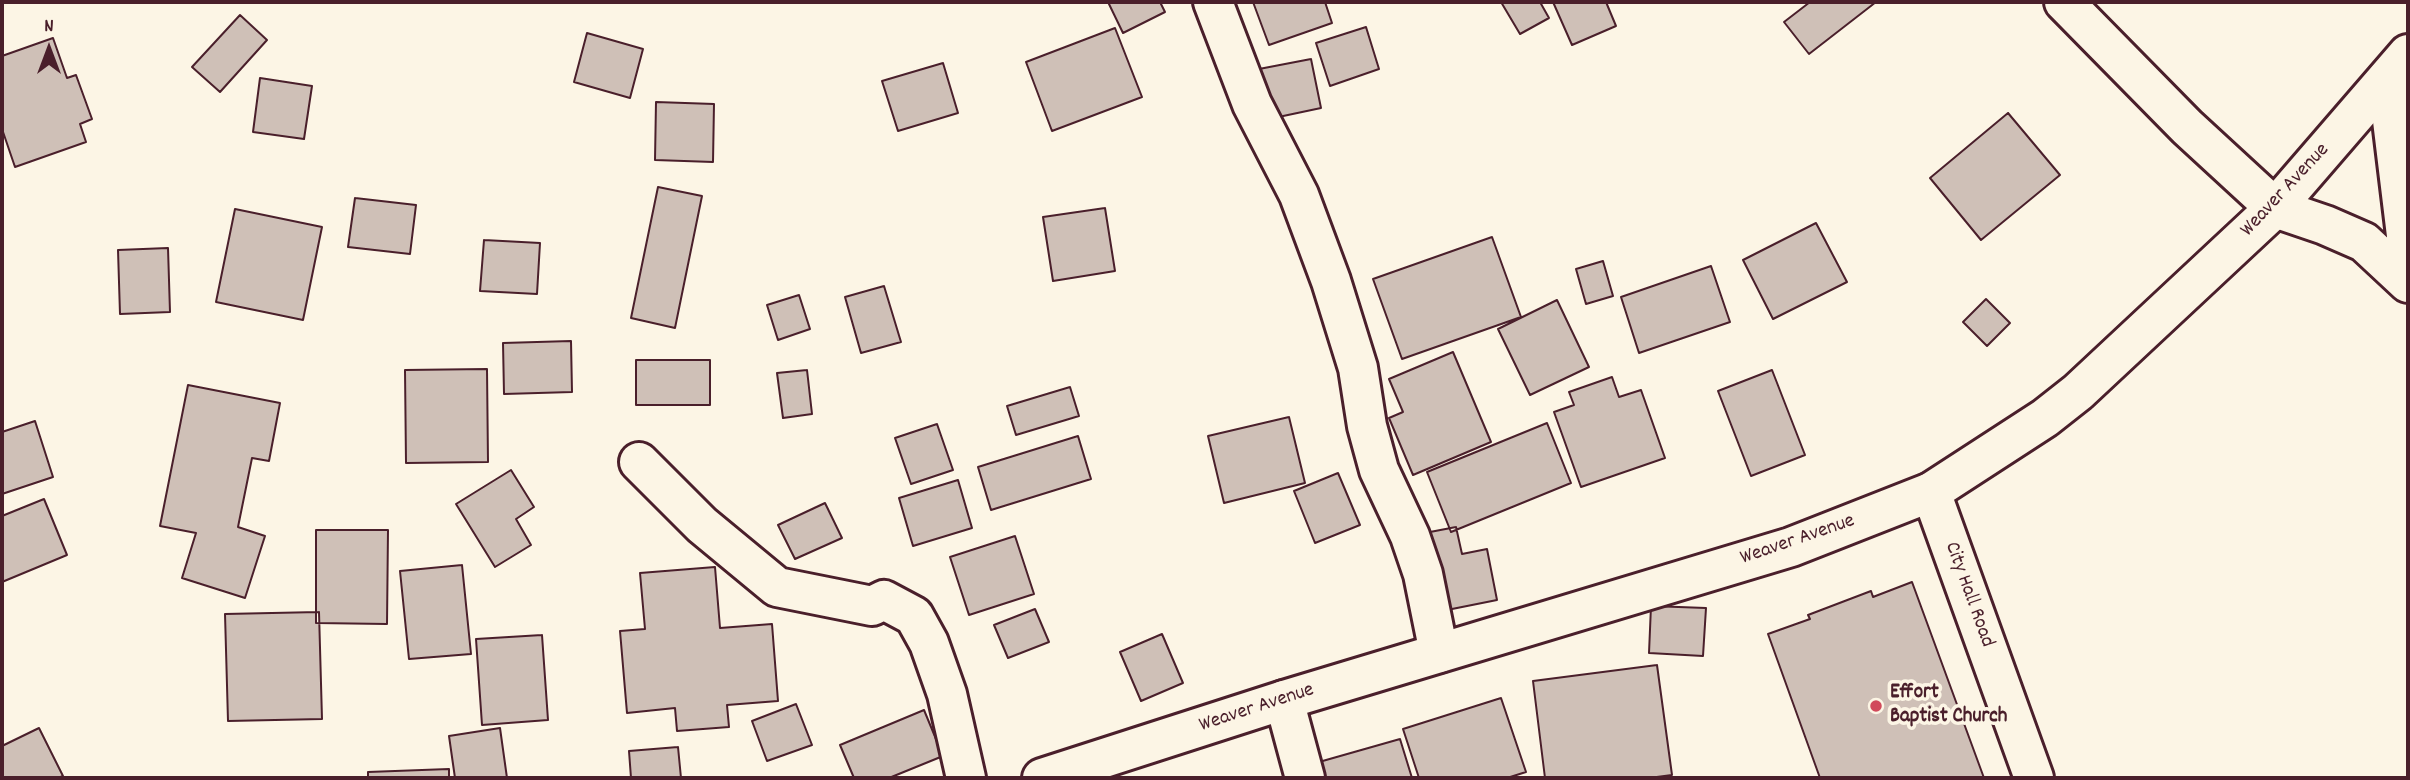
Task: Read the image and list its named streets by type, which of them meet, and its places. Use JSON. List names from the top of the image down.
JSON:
{
  "streets": {
    "street": ["Weaver Avenue", "City Hall Road"]
  },
  "crossings": [
    ["Weaver Avenue", "City Hall Road"]
  ],
  "places": ["Effort Baptist Church"],
  "north": "top"
}
